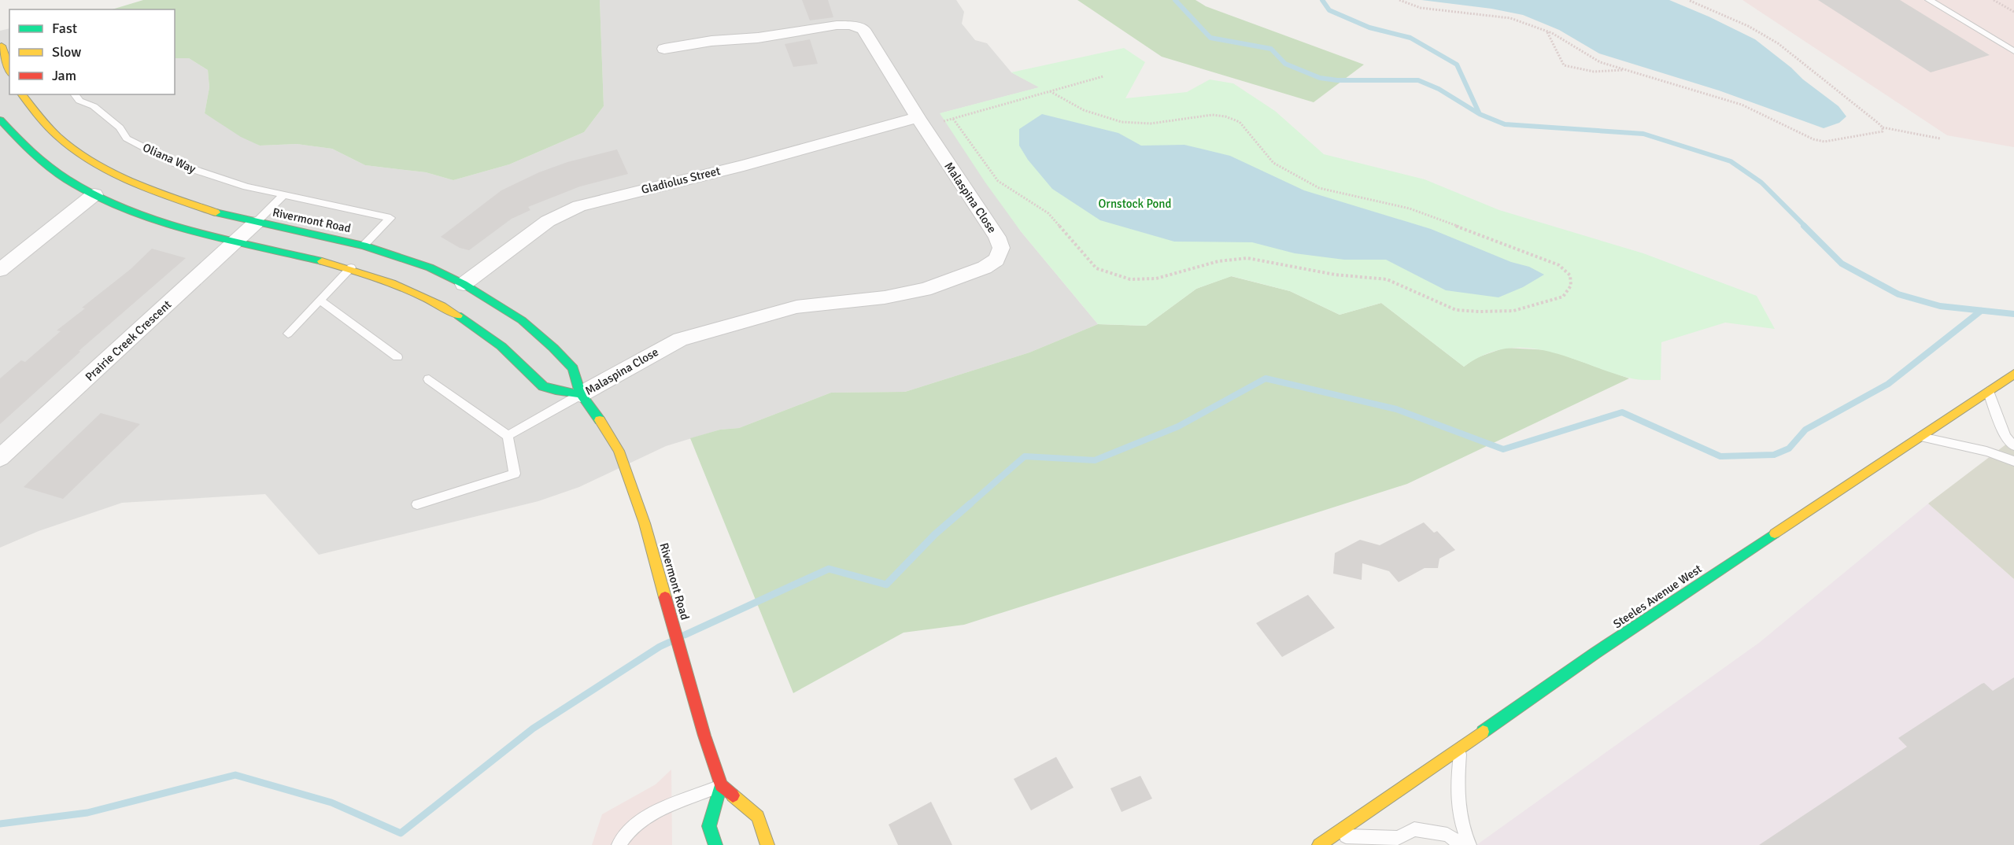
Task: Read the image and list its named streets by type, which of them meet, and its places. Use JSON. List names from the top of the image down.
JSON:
{
  "streets": {
    "street": [
      "Gladiolus Street",
      "Malaspina Close",
      "Rivermont Road",
      "Prairie Creek Crescent",
      "Steeles Avenue West"
    ],
    "lane": ["Oliana Way"]
  },
  "crossings": [
    ["Oliana Way", "Rivermont Road"],
    ["Gladiolus Street", "Malaspina Close"],
    ["Gladiolus Street", "Rivermont Road"],
    ["Malaspina Close", "Rivermont Road"],
    ["Rivermont Road", "Prairie Creek Crescent"]
  ],
  "parks": ["Ornstock Pond"],
  "legend": ["Fast", "Slow", "Jam"]
}
